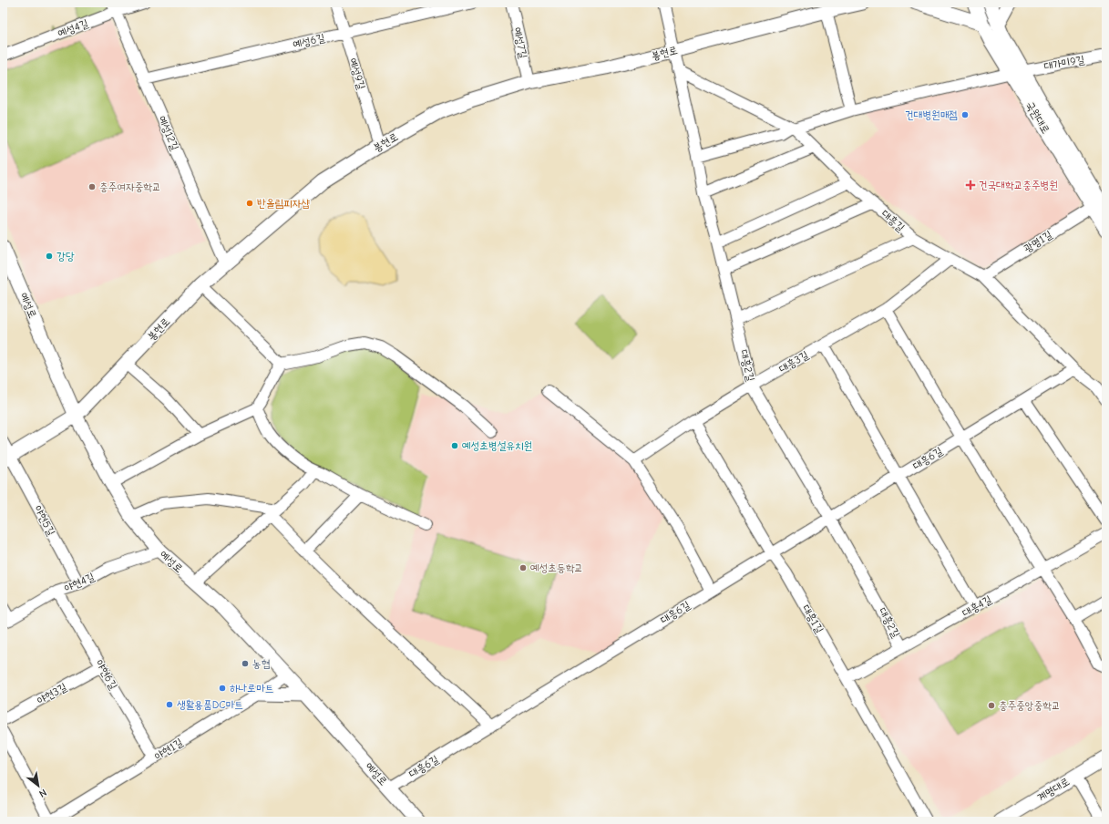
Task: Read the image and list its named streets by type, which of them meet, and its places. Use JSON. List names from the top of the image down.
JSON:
{
  "streets": {
    "street": [
      "예성4길",
      "예성6길",
      "예성7길",
      "봉현로",
      "대가미9길",
      "예성9길",
      "국원대로",
      "예성12길",
      "대흥길",
      "광명1길",
      "예성로",
      "대흥3길",
      "대흥2길",
      "대흥6길",
      "야현5길",
      "야현4길",
      "대흥4길",
      "대흥1길",
      "야현6길",
      "야현3길",
      "야현1길",
      "계명대로"
    ]
  },
  "crossings": [
    ["예성4길", "예성12길"],
    ["예성6길", "예성9길"],
    ["예성6길", "예성12길"],
    ["예성7길", "봉현로"],
    ["봉현로", "예성9길"],
    ["봉현로", "예성12길"],
    ["봉현로", "예성로"],
    ["봉현로", "대흥2길"],
    ["봉현로", "야현5길"],
    ["대가미9길", "국원대로"],
    ["대가미9길", "대흥길"],
    ["대가미9길", "대흥2길"],
    ["국원대로", "광명1길"],
    ["대흥길", "광명1길"],
    ["대흥길", "대흥3길"],
    ["대흥길", "대흥2길"],
    ["대흥길", "대흥6길"],
    ["예성로", "대흥6길"],
    ["예성로", "야현4길"],
    ["예성로", "야현1길"],
    ["대흥3길", "대흥2길"],
    ["대흥3길", "대흥1길"],
    ["대흥2길", "대흥6길"],
    ["대흥2길", "대흥4길"],
    ["대흥6길", "대흥1길"],
    ["야현5길", "야현4길"],
    ["야현4길", "야현6길"],
    ["대흥4길", "대흥1길"],
    ["야현6길", "야현3길"],
    ["야현6길", "야현1길"]
  ],
  "places": {
    "other": [
      "건대병원매점",
      "충주여자중학교",
      "반올림피자샵",
      "강당",
      "예성초병설유치원",
      "예성초등학교",
      "농협",
      "하나로마트",
      "생활용품DC마트",
      "충주중앙중학교"
    ],
    "health": ["건국대학교충주병원"]
  },
  "north": "bottom right"
}
